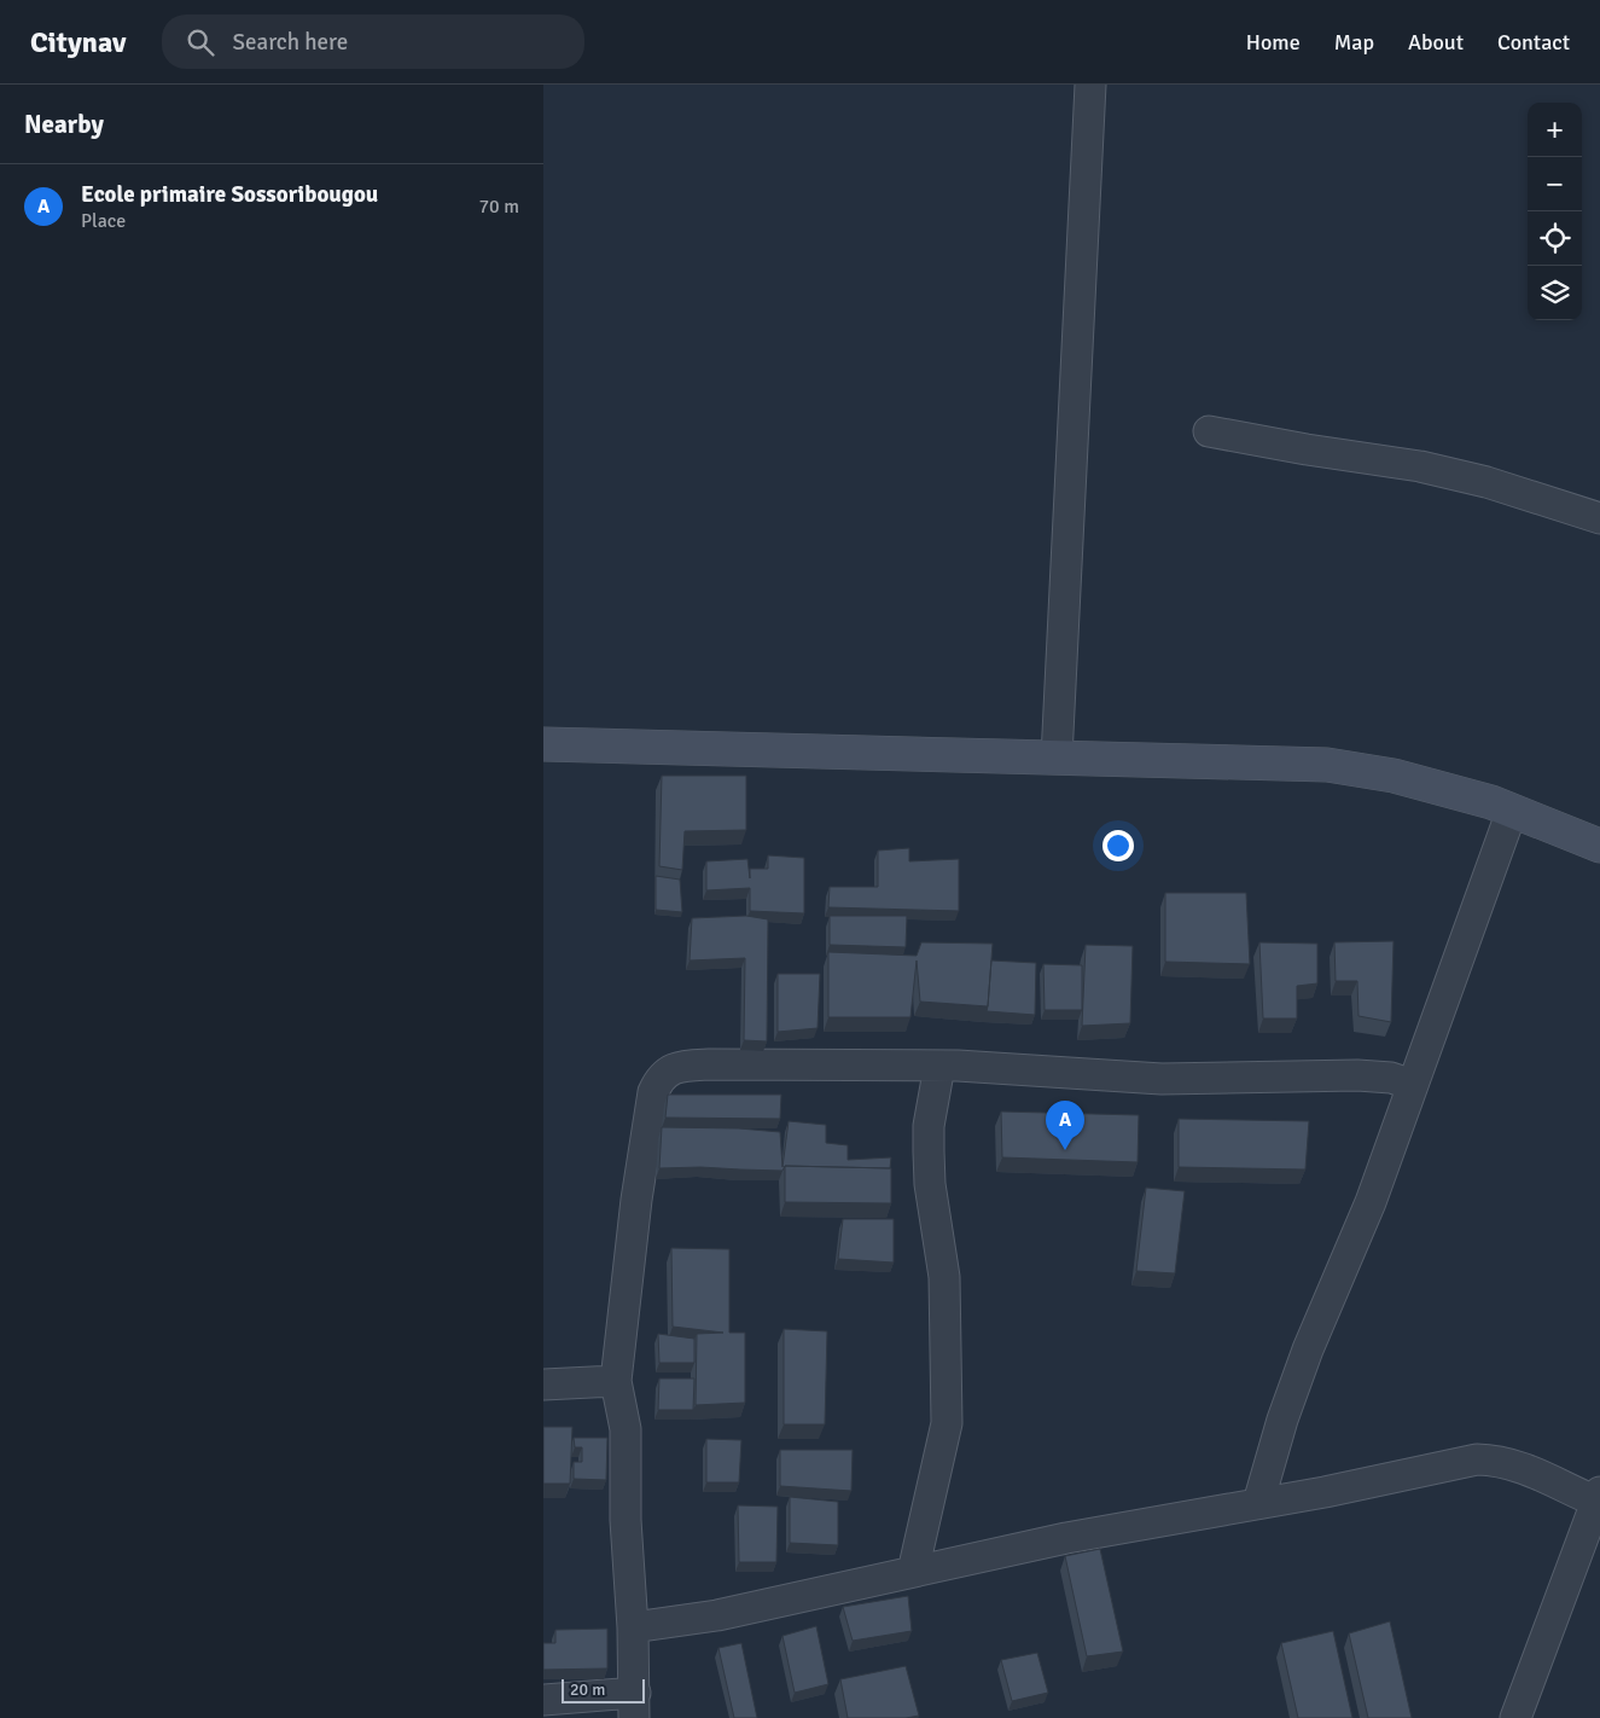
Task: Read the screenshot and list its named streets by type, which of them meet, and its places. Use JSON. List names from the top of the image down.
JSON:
{
  "scale_bar": "20 m",
  "page": {
    "header": "Citynav",
    "search": "Search here",
    "nav": [
      "Home",
      "Map",
      "About",
      "Contact"
    ],
    "heading": "Nearby",
    "map_buttons": ["+", "−"],
    "list": [
      {
        "mark": "A",
        "name": "Ecole primaire Sossoribougou",
        "note": "Place",
        "value": "70 m"
      }
    ],
    "pins": "A",
    "scale": "20 m"
  }
}
